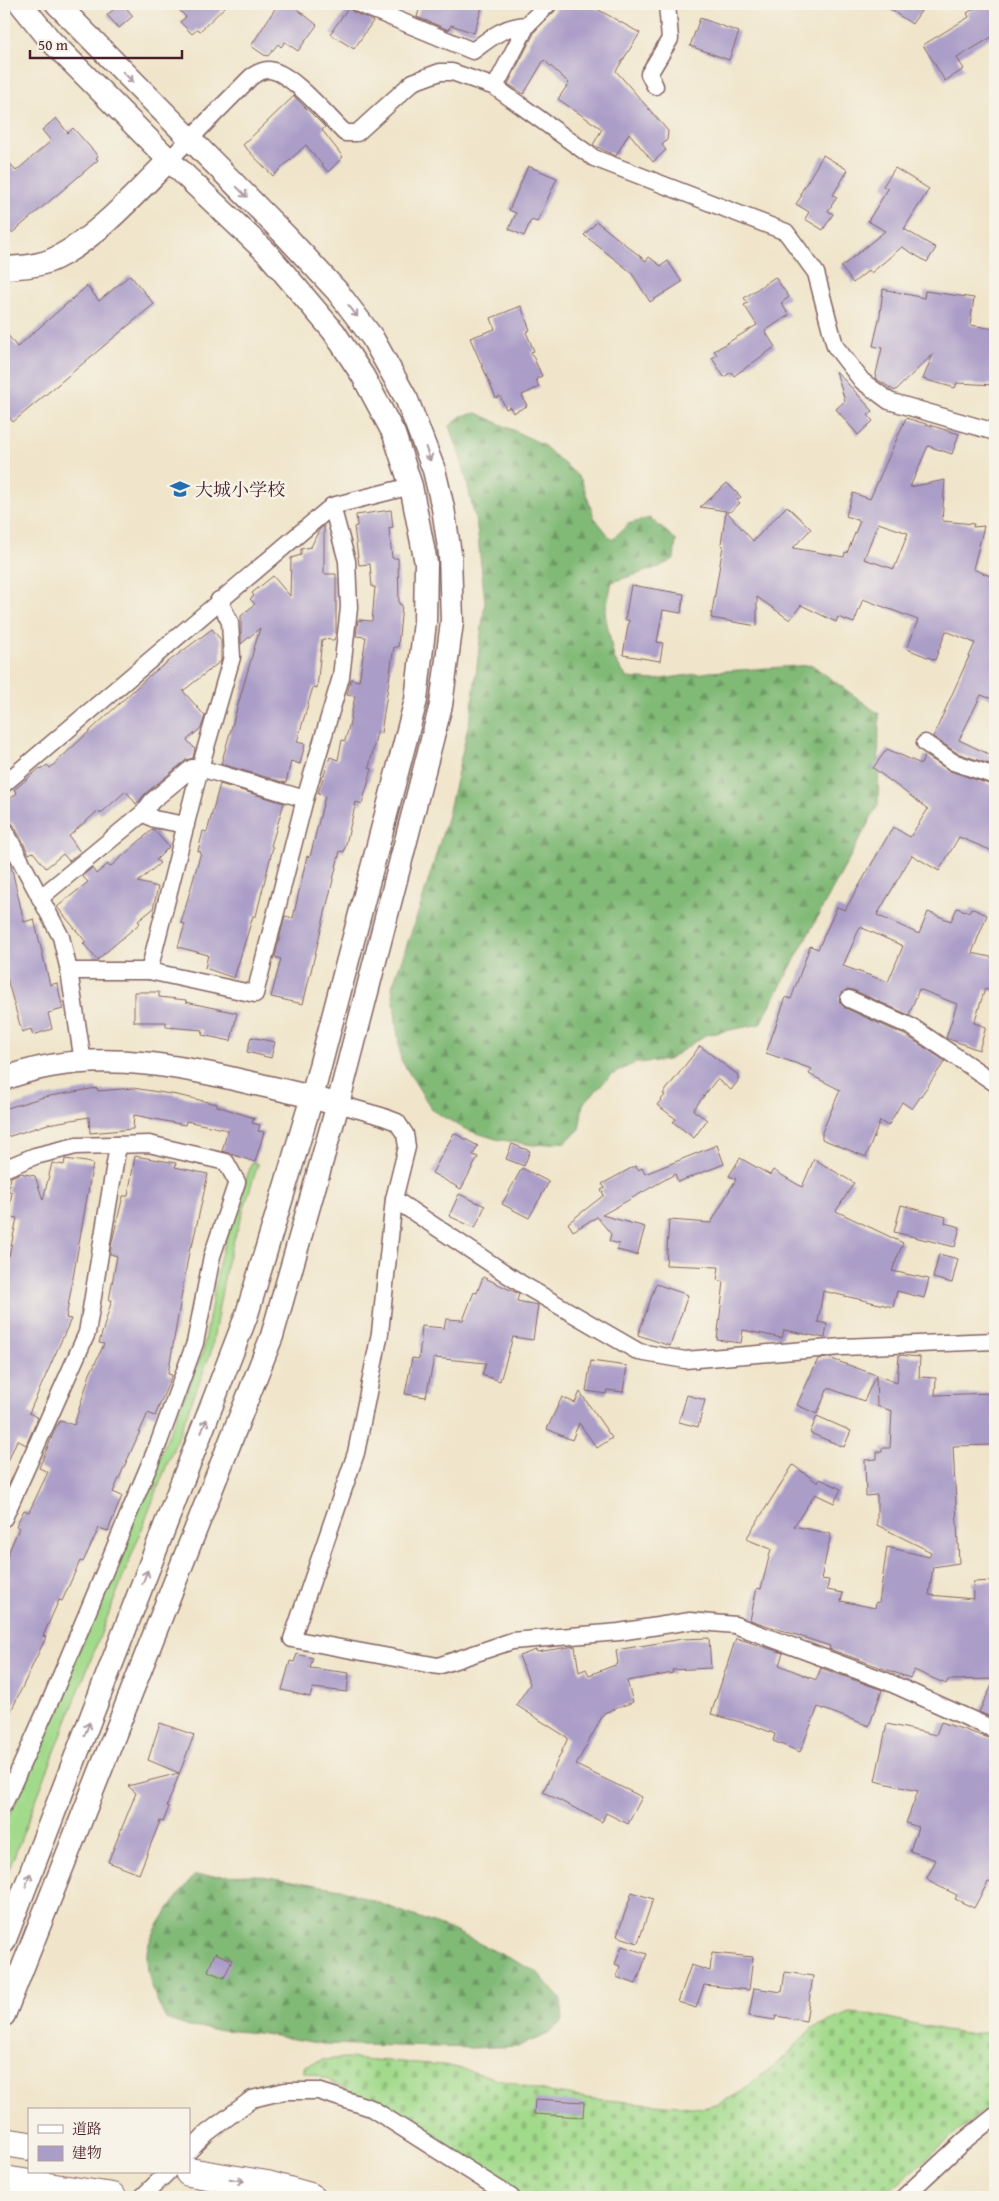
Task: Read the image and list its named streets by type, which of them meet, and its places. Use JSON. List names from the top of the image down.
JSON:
{
  "places": {
    "school or university": ["大城小学校"]
  },
  "legend": ["道路", "建物"],
  "scale_bar": "50 m"
}
